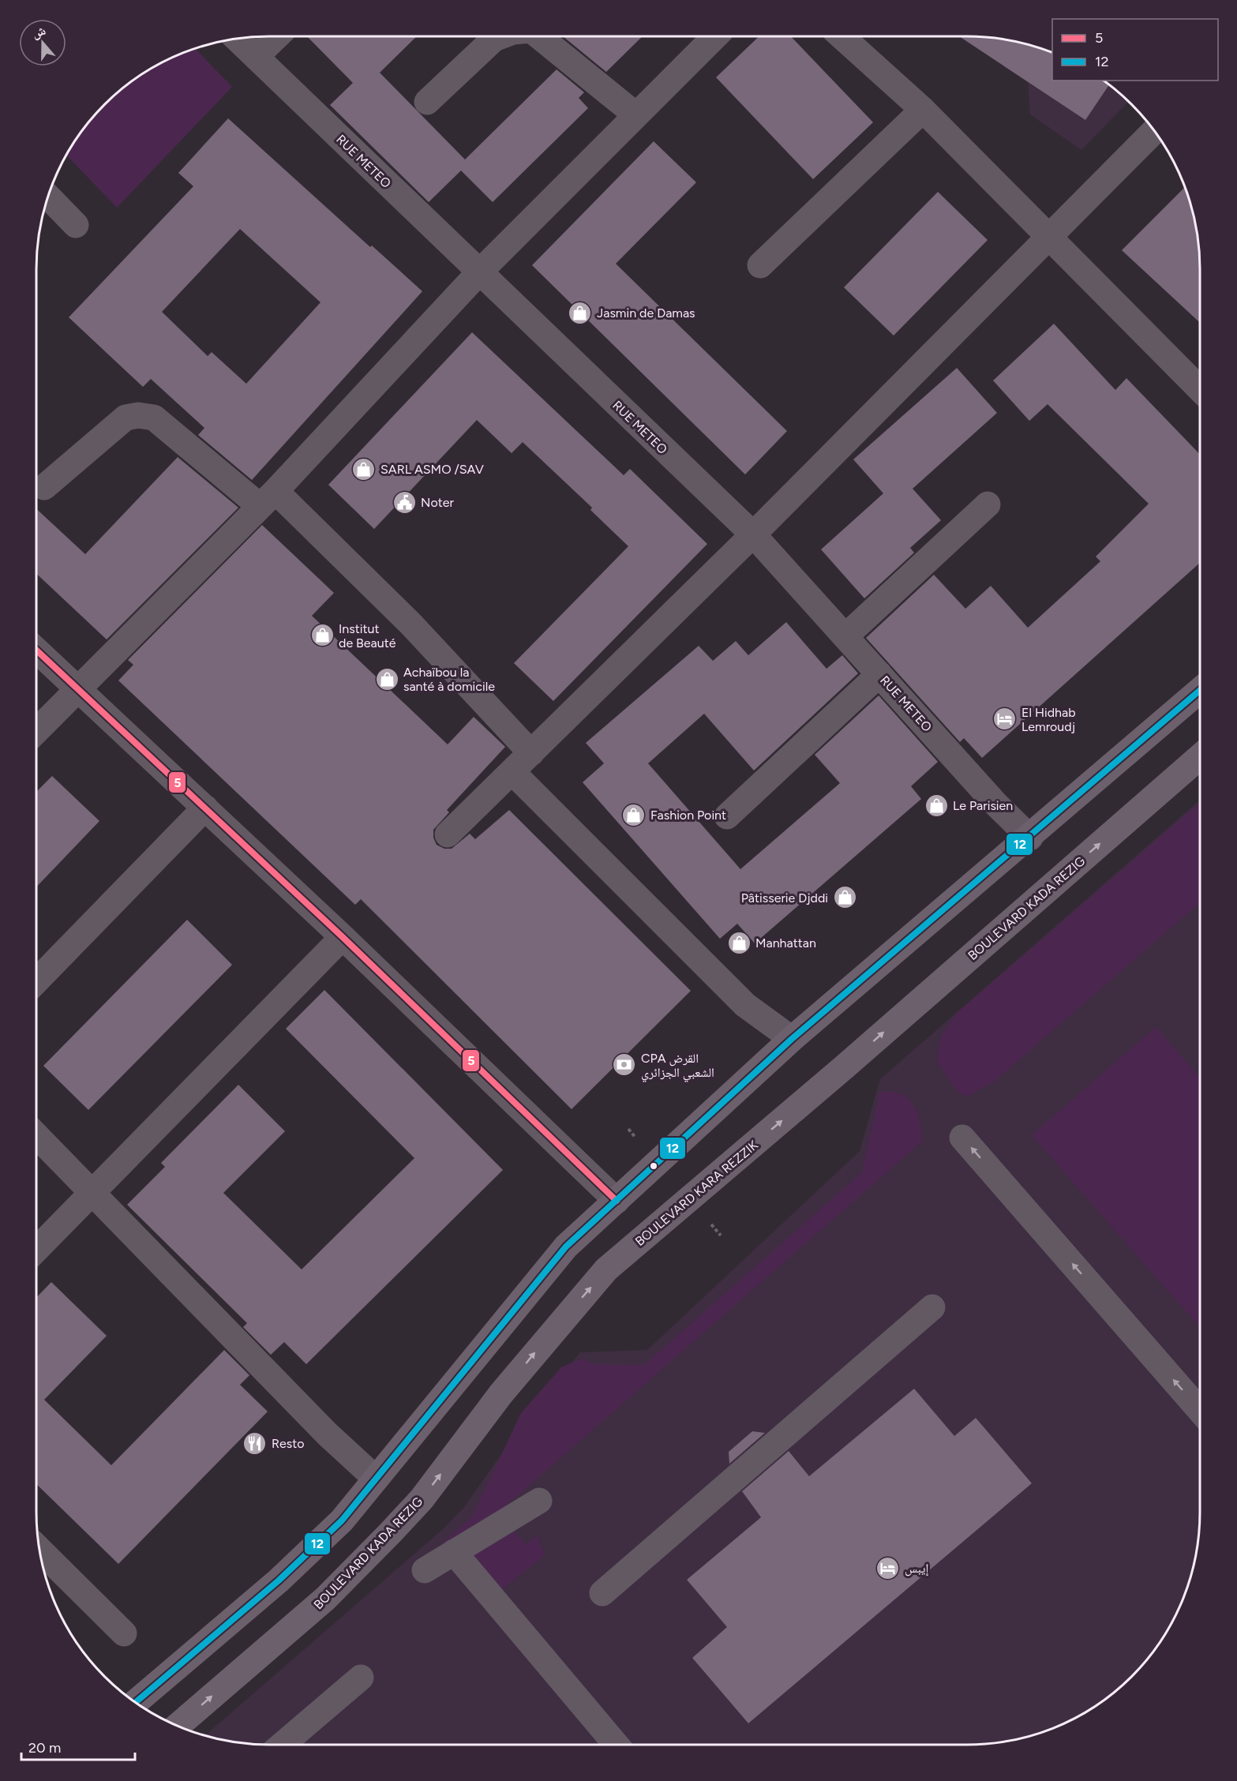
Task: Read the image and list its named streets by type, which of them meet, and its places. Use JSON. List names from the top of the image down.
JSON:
{
  "streets": {
    "main road": ["BOULEVARD KADA REZIG", "BOULEVARD KARA REZZIK"],
    "street": ["RUE METEO"]
  },
  "crossings": [
    ["BOULEVARD KADA REZIG", "BOULEVARD KARA REZZIK"]
  ],
  "places": {
    "shop": [
      "Jasmin de Damas",
      "SARL ASMO /SAV",
      "Institut de Beauté",
      "Achaïbou la santé à domicile",
      "Le Parisien",
      "Fashion Point",
      "Pâtisserie Djddi",
      "Manhattan"
    ],
    "public building": ["Noter"],
    "hotel": ["El Hidhab Lemroudj", "إيبس"],
    "bank": ["CPA القرض الشعبي الجزائري"],
    "restaurant": ["Resto"]
  },
  "lines": ["transit line 5", "transit line 12"],
  "legend": ["5", "12"],
  "scale_bar": "20 m",
  "north": "top"
}
